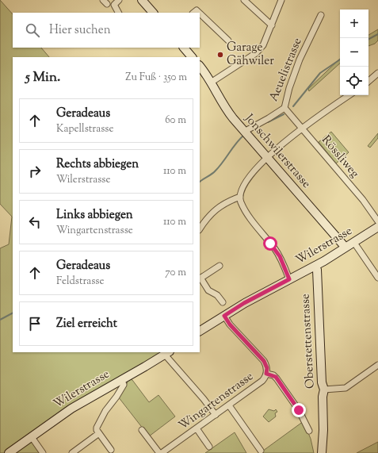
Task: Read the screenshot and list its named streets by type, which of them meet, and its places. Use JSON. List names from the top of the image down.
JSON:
{
  "streets": {
    "street": [
      "Aeuelistrasse",
      "Jonschwilerstrasse",
      "Rössliweg",
      "Wilerstrasse",
      "Oberstettenstrasse",
      "Wingartenstrasse"
    ]
  },
  "crossings": [
    ["Aeuelistrasse", "Jonschwilerstrasse"],
    ["Aeuelistrasse", "Rössliweg"],
    ["Jonschwilerstrasse", "Wilerstrasse"],
    ["Wilerstrasse", "Oberstettenstrasse"],
    ["Wilerstrasse", "Wingartenstrasse"]
  ],
  "places": ["Garage Gähwiler"],
  "page": {
    "map_buttons": ["+", "−"],
    "search": "Hier suchen",
    "heading": ["5 Min.", "Zu Fuß · 350 m"],
    "list": [
      ["Geradeaus", "Kapellstrasse", "60 m"],
      ["Rechts abbiegen", "Wilerstrasse", "110 m"],
      ["Links abbiegen", "Wingartenstrasse", "110 m"],
      ["Geradeaus", "Feldstrasse", "70 m"],
      "Ziel erreicht"
    ]
  }
}
